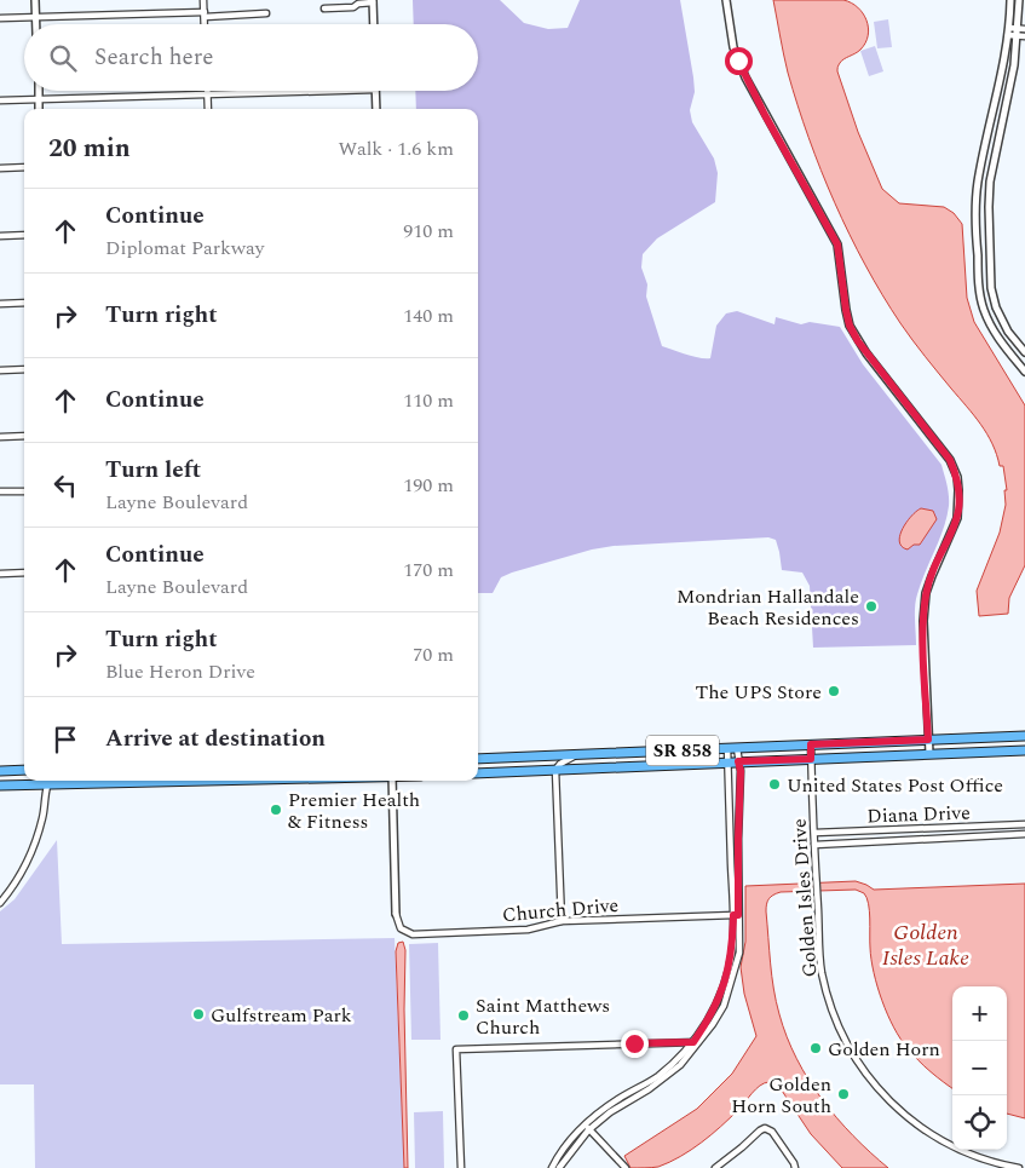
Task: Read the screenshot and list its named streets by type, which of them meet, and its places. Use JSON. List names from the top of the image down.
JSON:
{
  "streets": {
    "main road": ["SR 858"],
    "street": ["Diana Drive", "Golden Isles Drive", "Church Drive"]
  },
  "crossings": [
    ["SR 858", "Golden Isles Drive"],
    ["Diana Drive", "Golden Isles Drive"]
  ],
  "water": ["Golden Isles Lake"],
  "places": [
    "Mondrian Hallandale Beach Residences",
    "The UPS Store",
    "United States Post Office",
    "Premier Health & Fitness",
    "Gulfstream Park",
    "Saint Matthews Church",
    "Golden Horn",
    "Golden Horn South"
  ],
  "page": {
    "search": "Search here",
    "heading": ["20 min", "Walk · 1.6 km"],
    "list": [
      ["Continue", "Diplomat Parkway", "910 m"],
      ["Turn right", "140 m"],
      ["Continue", "110 m"],
      ["Turn left", "Layne Boulevard", "190 m"],
      ["Continue", "Layne Boulevard", "170 m"],
      ["Turn right", "Blue Heron Drive", "70 m"],
      "Arrive at destination"
    ],
    "map_buttons": ["+", "−"]
  }
}
